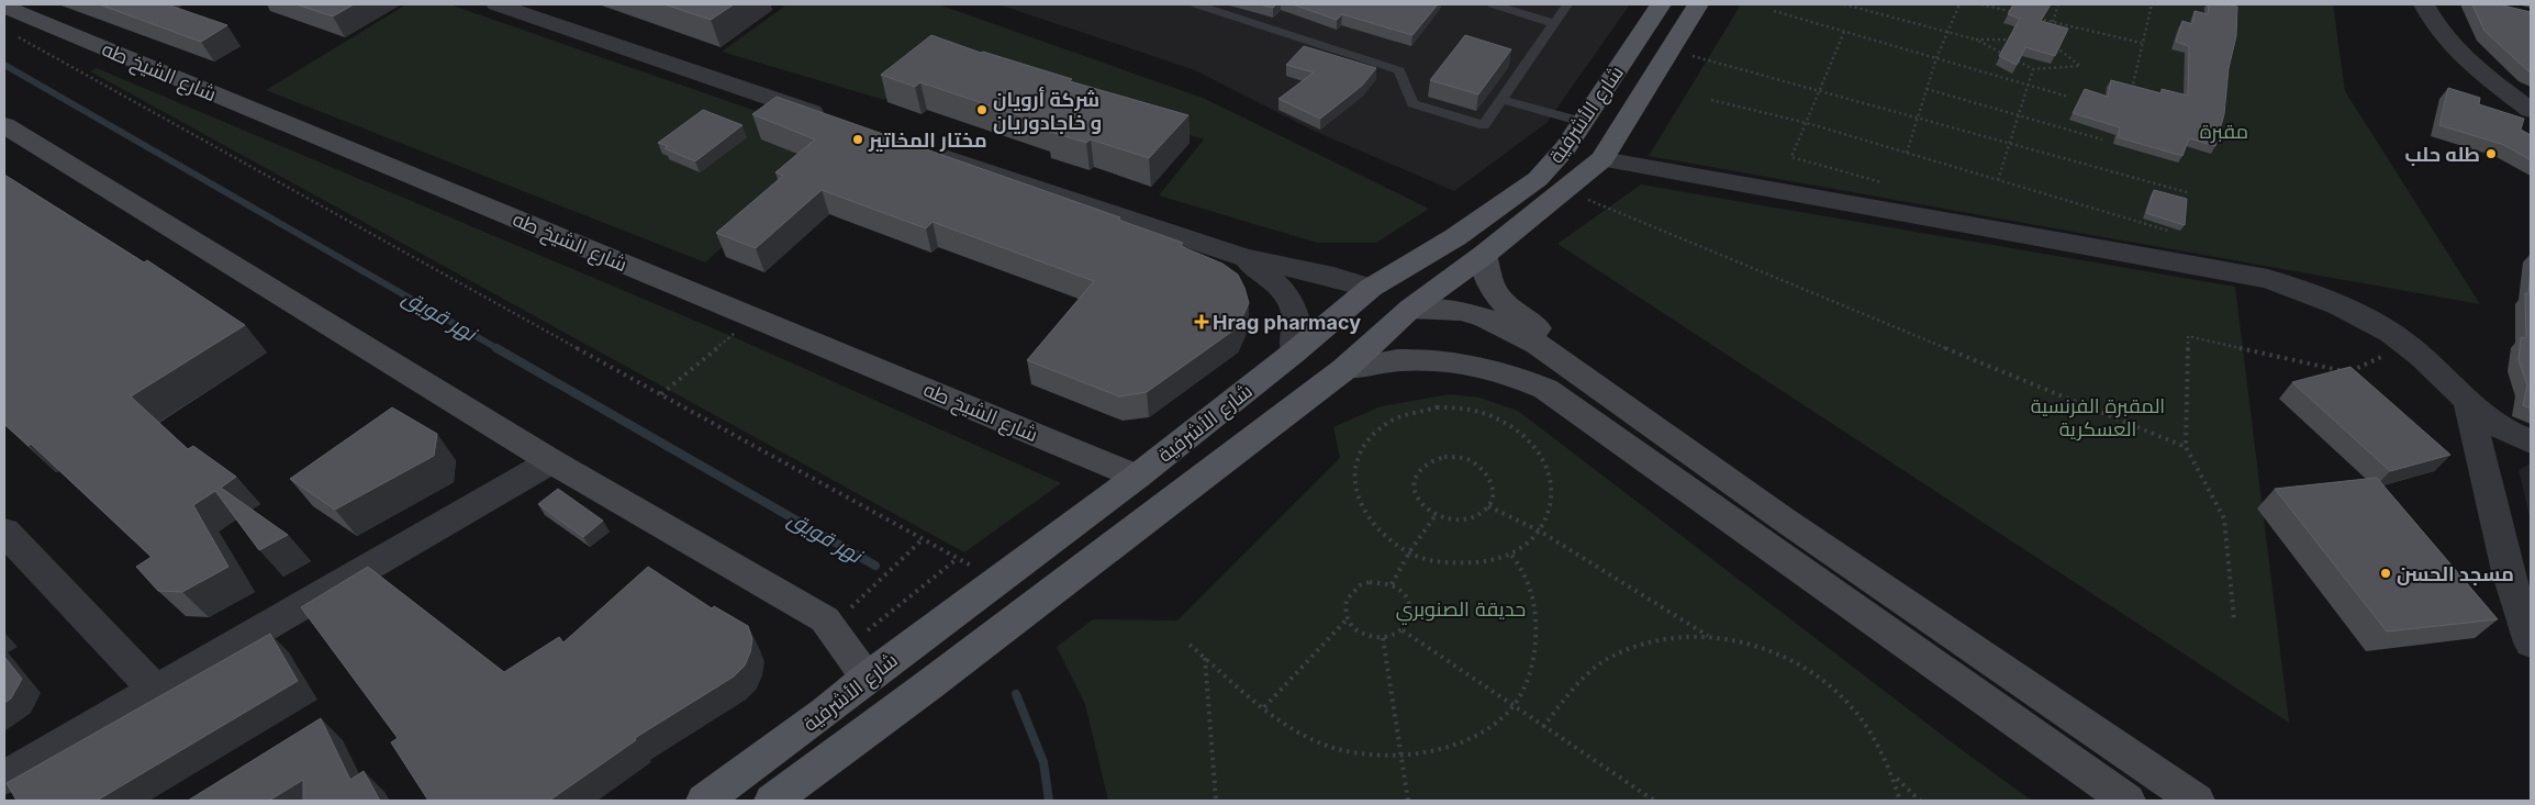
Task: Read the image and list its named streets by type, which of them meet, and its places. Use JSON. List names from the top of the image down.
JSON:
{
  "streets": {
    "main road": ["شارع الشيخ طه", "شارع الأشرفية"]
  },
  "crossings": [
    ["شارع الشيخ طه", "شارع الأشرفية"]
  ],
  "water": ["نهر قويق"],
  "parks": ["مقبرة", "المقبرة الفرنسية العسكرية", "حديقة الصنوبري"],
  "places": {
    "other": [
      "شركة أرويان و خاجادوريان",
      "مختار المخاتير",
      "طله حلب",
      "مسجد الحسن"
    ],
    "health": ["Hrag pharmacy"]
  }
}
